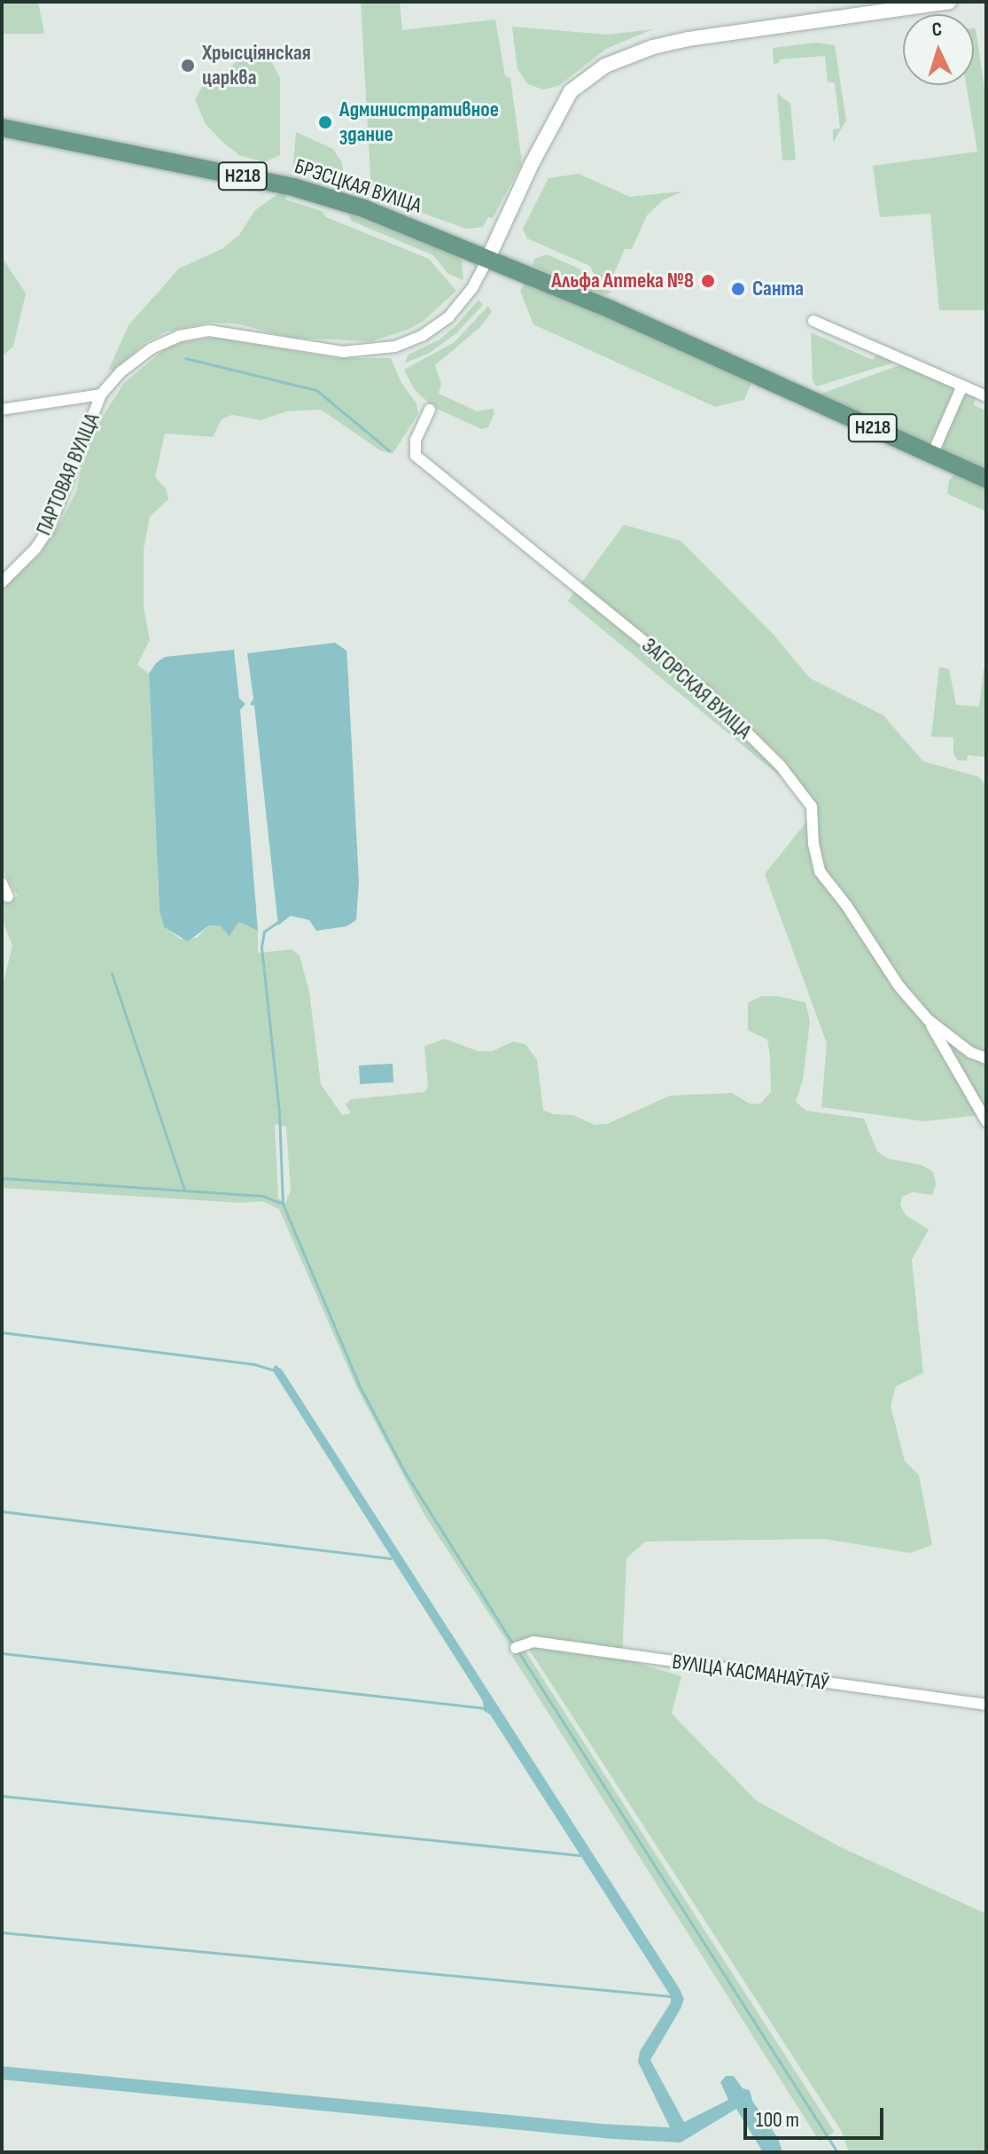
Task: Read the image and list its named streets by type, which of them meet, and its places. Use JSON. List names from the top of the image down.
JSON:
{
  "streets": {
    "main road": ["Н218", "БРЭСЦКАЯ ВУЛІЦА"],
    "street": ["ПАРТОВАЯ ВУЛІЦА", "ЗАГОРСКАЯ ВУЛІЦА", "ВУЛІЦА КАСМАНАЎТАЎ"]
  },
  "places": [
    "Хрысціянская царква",
    "Административное здание",
    "Альфа Аптека №8",
    "Санта"
  ],
  "scale_bar": "100 m",
  "north": "top"
}
